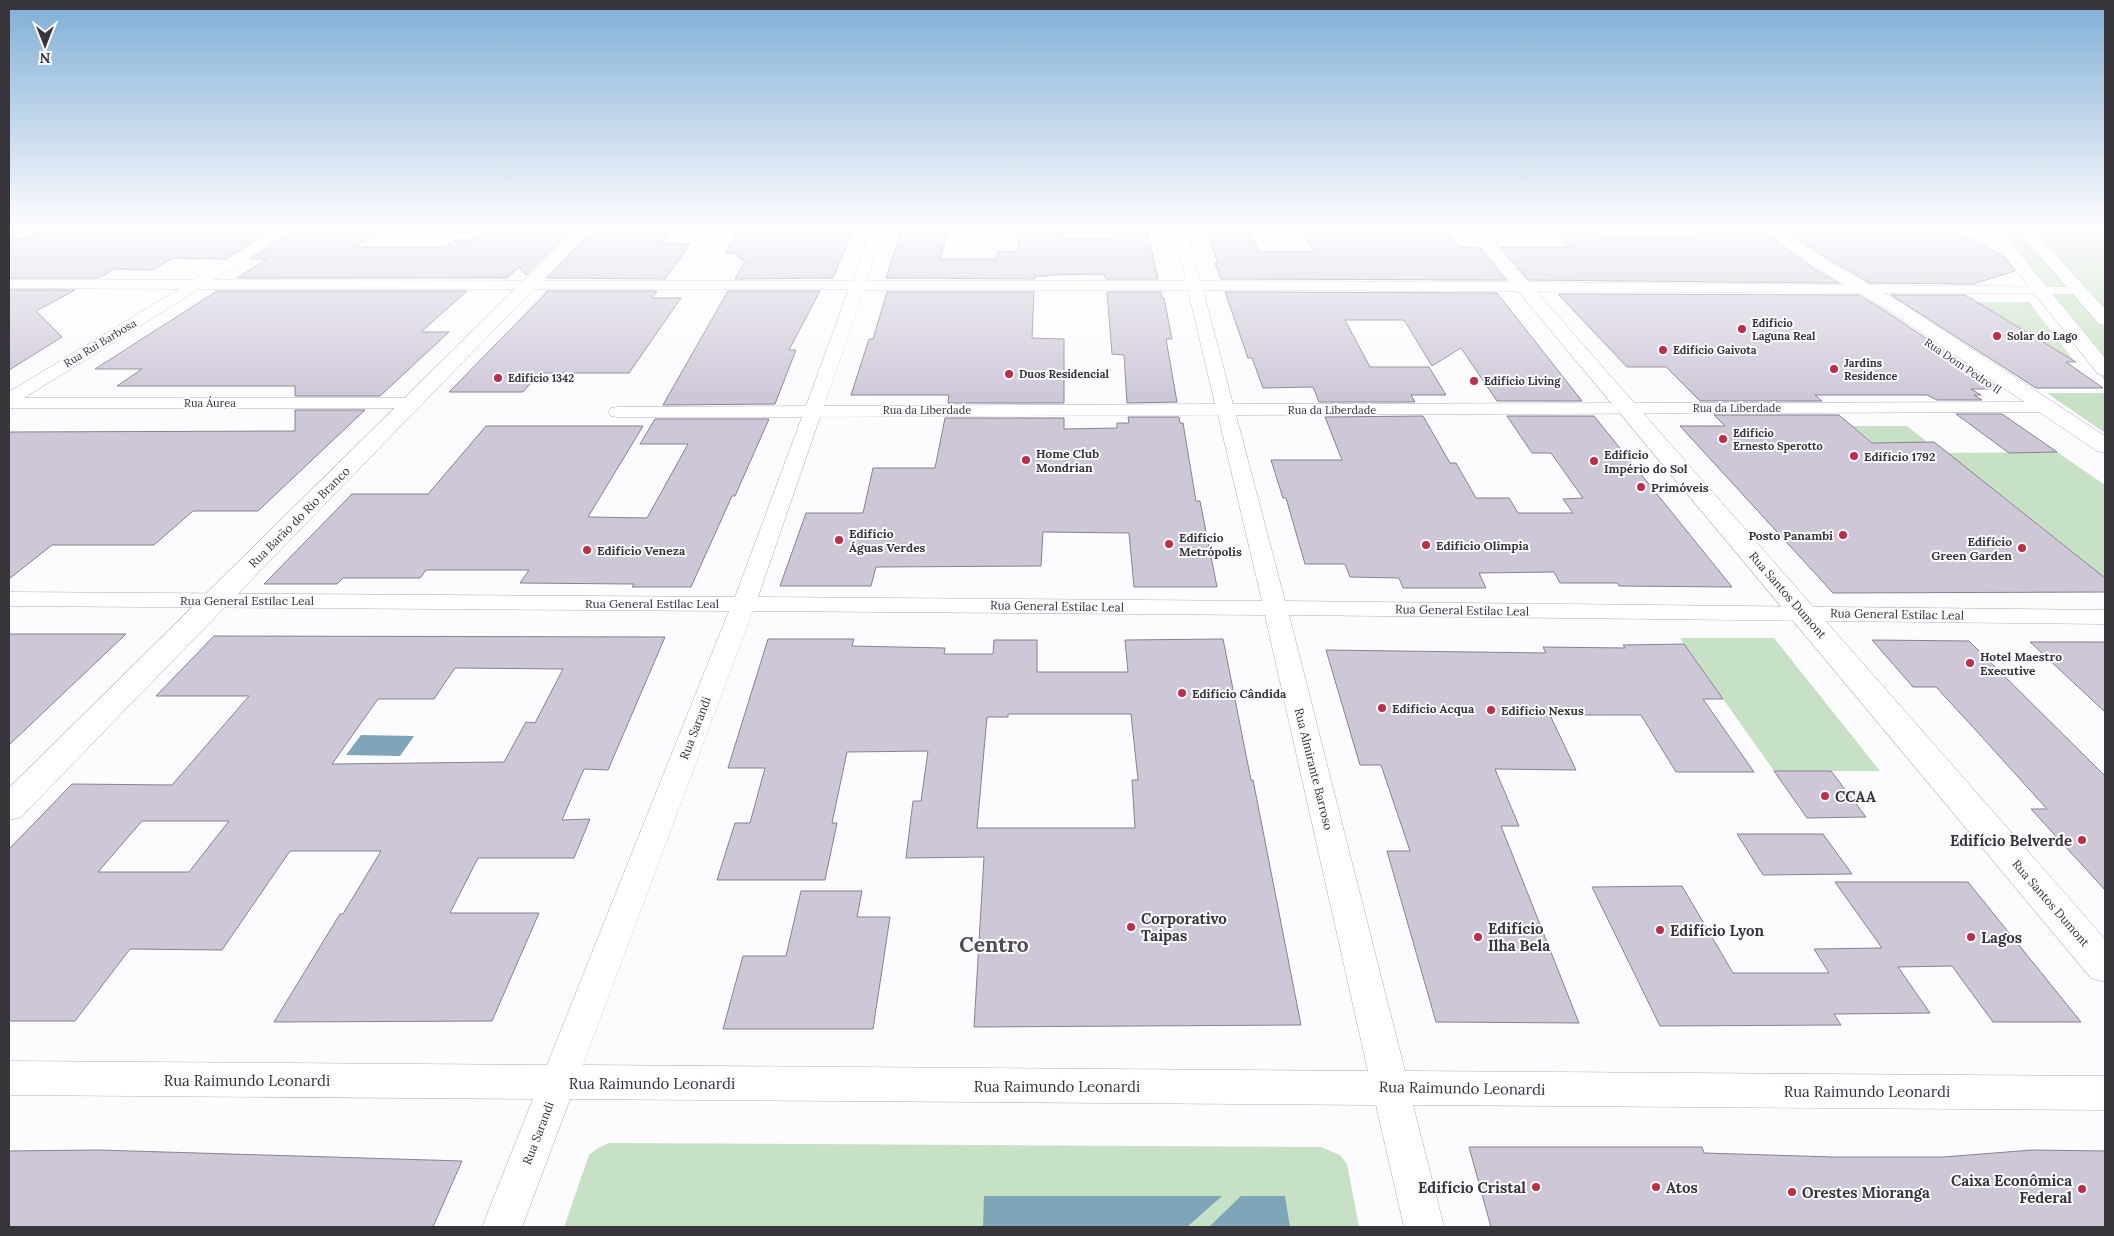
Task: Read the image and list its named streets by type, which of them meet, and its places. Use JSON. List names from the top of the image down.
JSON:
{
  "streets": {
    "street": [
      "Rua Rui Barbosa",
      "Rua Dom Pedro II",
      "Rua Áurea",
      "Rua da Liberdade",
      "Rua Barão do Rio Branco",
      "Rua Santos Dumont",
      "Rua General Estilac Leal",
      "Rua Sarandi",
      "Rua Almirante Barroso",
      "Rua Raimundo Leonardi"
    ]
  },
  "crossings": [
    ["Rua Dom Pedro II", "Rua da Liberdade"],
    ["Rua Áurea", "Rua Barão do Rio Branco"],
    ["Rua da Liberdade", "Rua Santos Dumont"],
    ["Rua da Liberdade", "Rua Sarandi"],
    ["Rua da Liberdade", "Rua Almirante Barroso"],
    ["Rua Barão do Rio Branco", "Rua General Estilac Leal"],
    ["Rua Santos Dumont", "Rua General Estilac Leal"],
    ["Rua General Estilac Leal", "Rua Sarandi"],
    ["Rua General Estilac Leal", "Rua Almirante Barroso"],
    ["Rua Sarandi", "Rua Raimundo Leonardi"],
    ["Rua Almirante Barroso", "Rua Raimundo Leonardi"]
  ],
  "districts": ["Centro"],
  "places": [
    "Edifício Laguna Real",
    "Solar do Lago",
    "Edifício Gaivota",
    "Jardins Residence",
    "Duos Residencial",
    "Edifício 1342",
    "Edifício Living",
    "Edifício Ernesto Sperotto",
    "Edifício 1792",
    "Home Club Mondrian",
    "Edifício Império do Sol",
    "Primóveis",
    "Posto Panambi",
    "Edifício Águas Verdes",
    "Edifício Metrópolis",
    "Edifício Olímpia",
    "Edifício Green Garden",
    "Edifício Veneza",
    "Hotel Maestro Executive",
    "Edifício Cândida",
    "Edifício Acqua",
    "Edifício Nexus",
    "CCAA",
    "Edifício Belverde",
    "Corporativo Taipas",
    "Edifício Lyon",
    "Edifício Ilha Bela",
    "Lagos",
    "Edifício Cristal",
    "Atos",
    "Caixa Econômica Federal",
    "Orestes Mioranga"
  ],
  "north": "bottom"
}
